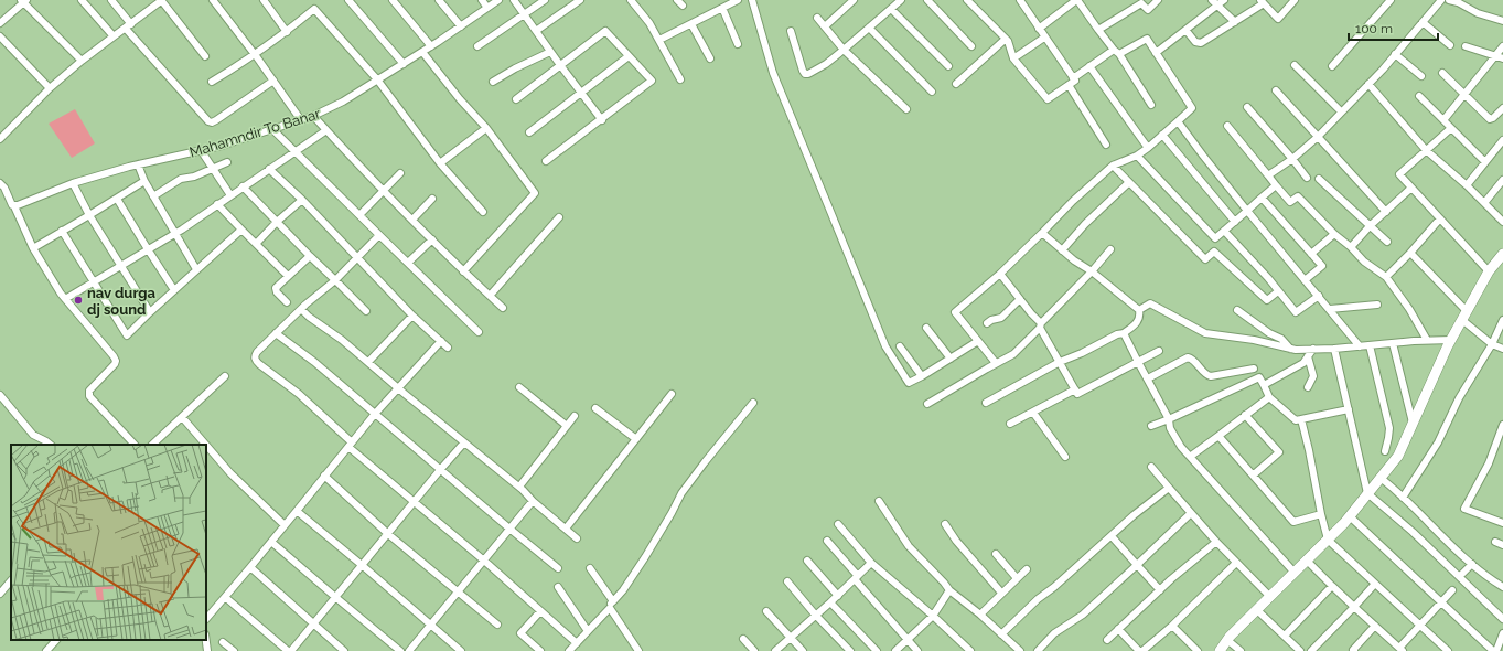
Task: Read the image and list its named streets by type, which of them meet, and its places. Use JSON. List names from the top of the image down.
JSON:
{
  "streets": {
    "street": ["Mahamndir To Banar"]
  },
  "places": ["nav durga dj sound"],
  "scale_bar": "100 m"
}
